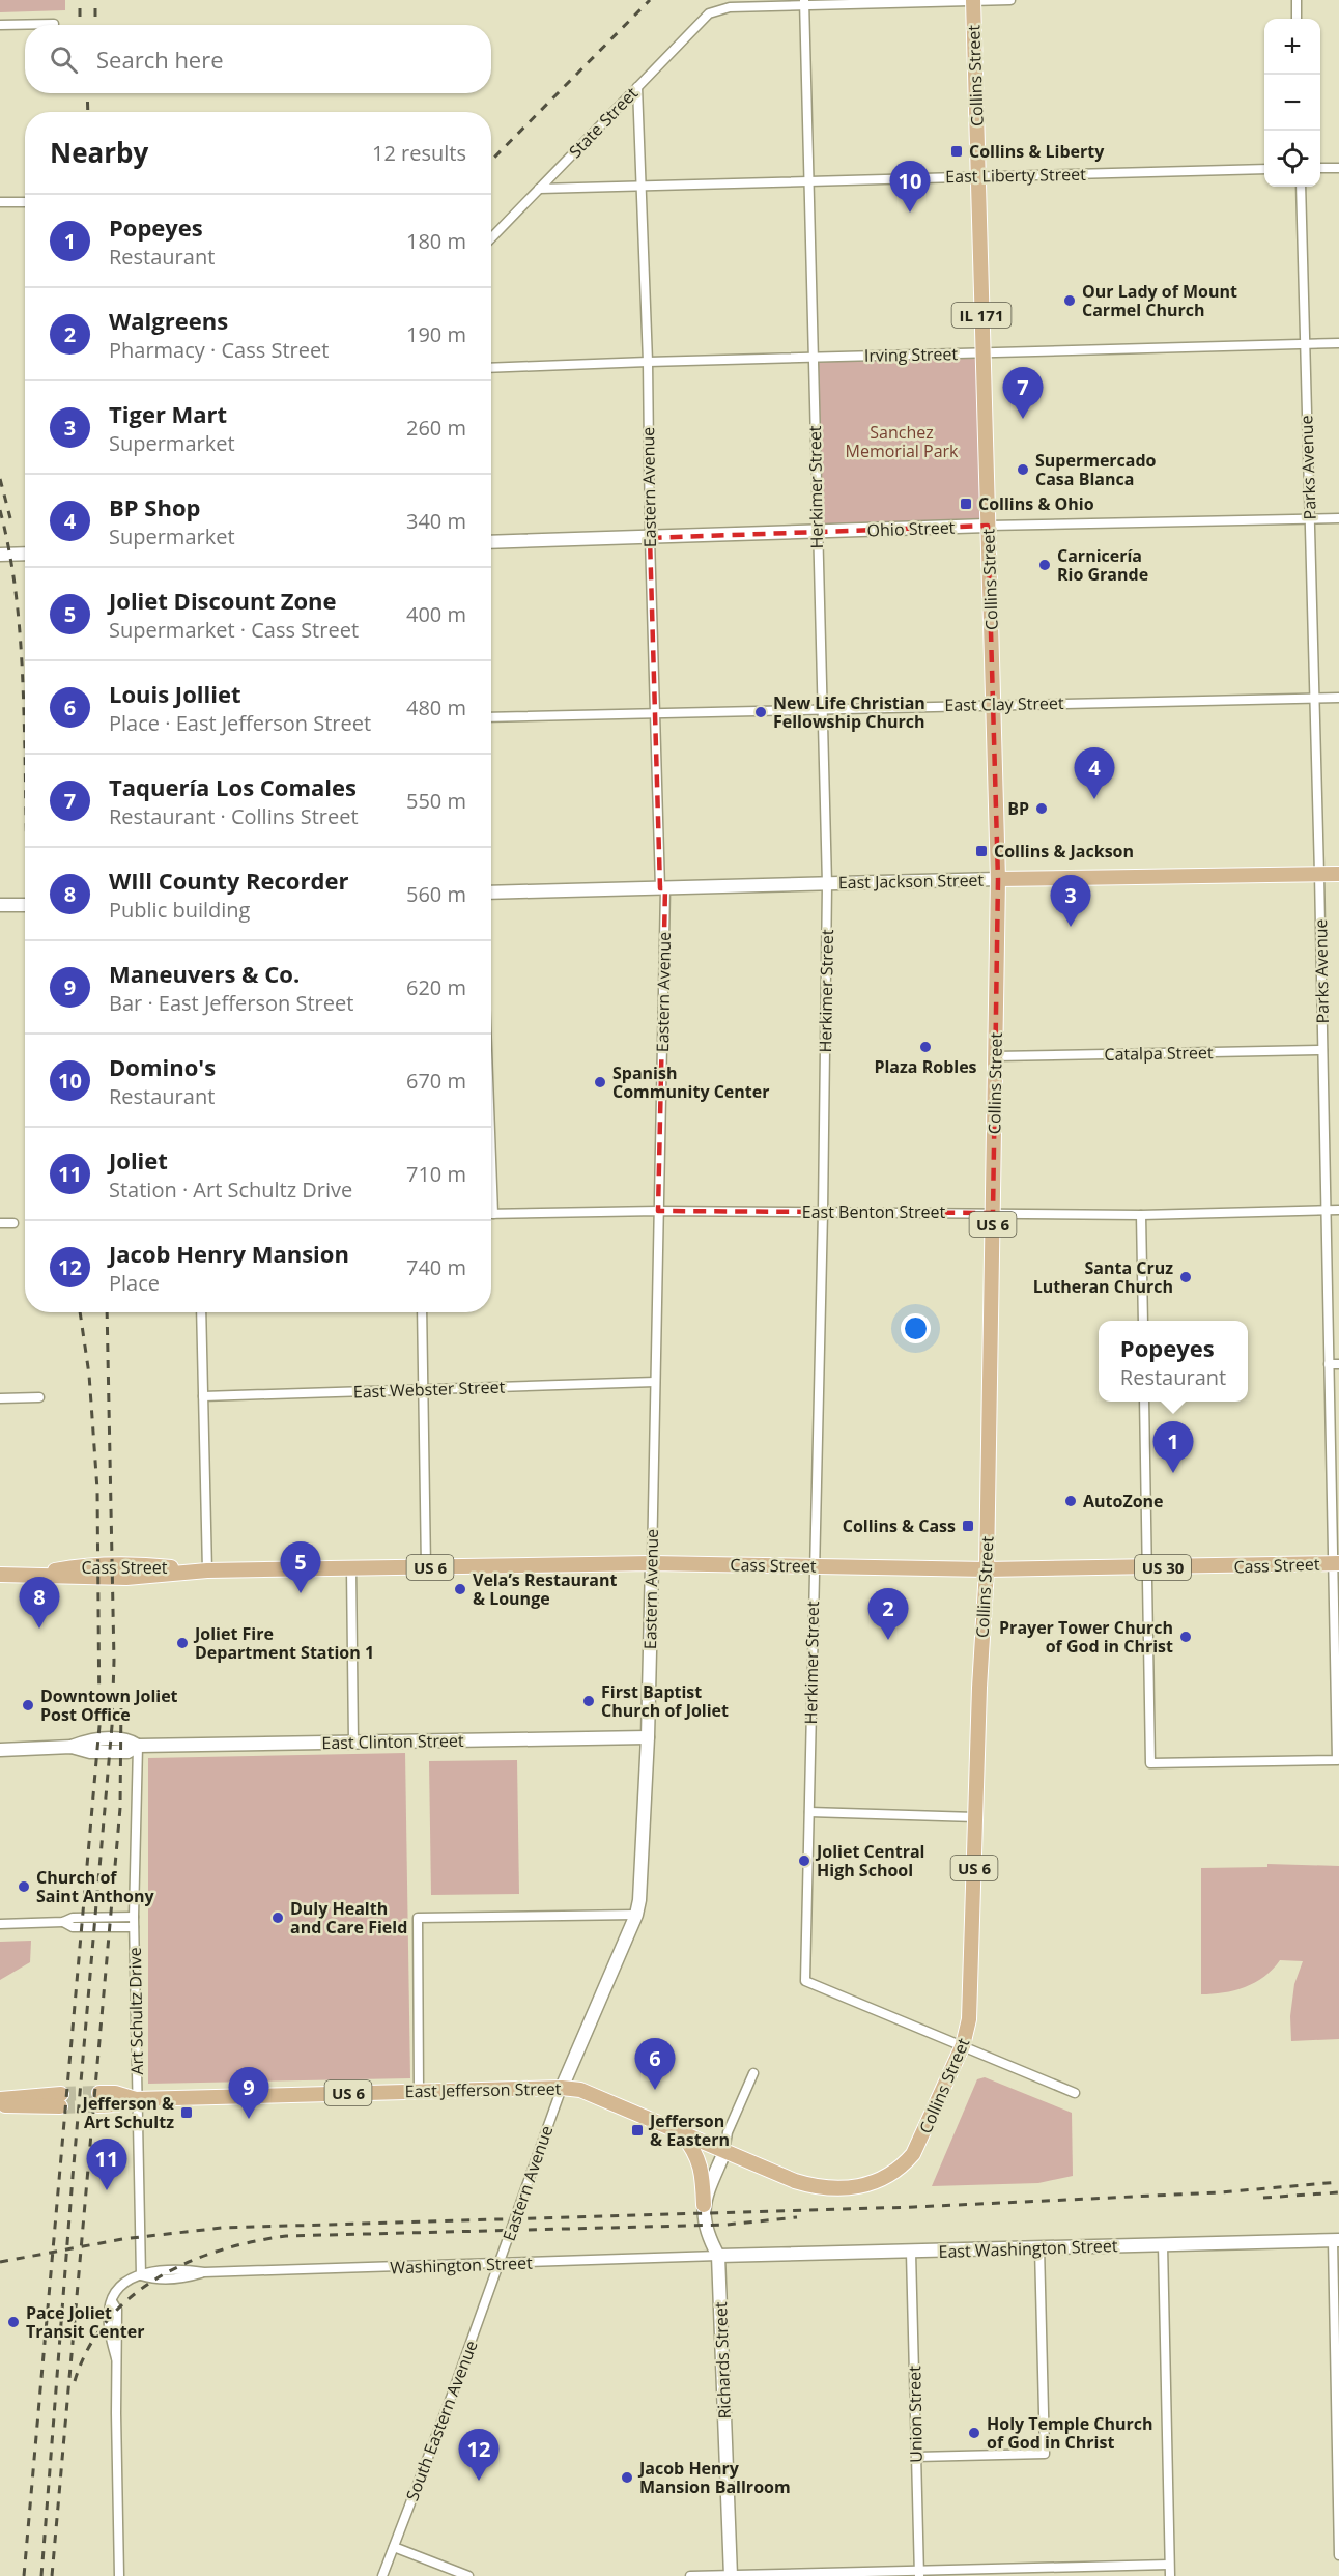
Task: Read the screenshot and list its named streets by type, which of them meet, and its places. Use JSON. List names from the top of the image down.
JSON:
{
  "streets": {
    "main road": [
      "Collins Street",
      "IL 171",
      "East Jackson Street",
      "US 6",
      "Cass Street",
      "US 30",
      "East Jefferson Street"
    ],
    "street": [
      "State Street",
      "East Liberty Street",
      "Irving Street",
      "Parks Avenue",
      "Eastern Avenue",
      "Herkimer Street",
      "Ohio Street",
      "East Clay Street",
      "Catalpa Street",
      "East Benton Street",
      "East Webster Street",
      "East Clinton Street",
      "Art Schultz Drive",
      "East Washington Street",
      "Washington Street",
      "Richards Street",
      "Union Street",
      "South Eastern Avenue"
    ]
  },
  "crossings": [
    ["Collins Street", "East Liberty Street"],
    ["Collins Street", "Irving Street"],
    ["Collins Street", "Herkimer Street"],
    ["Collins Street", "Ohio Street"],
    ["Collins Street", "East Clay Street"],
    ["Collins Street", "East Jackson Street"],
    ["Collins Street", "Catalpa Street"],
    ["Collins Street", "East Benton Street"],
    ["Collins Street", "Cass Street"],
    ["Collins Street", "East Jefferson Street"],
    ["State Street", "East Liberty Street"],
    ["State Street", "Eastern Avenue"],
    ["State Street", "Herkimer Street"],
    ["East Liberty Street", "Eastern Avenue"],
    ["East Liberty Street", "Herkimer Street"],
    ["Irving Street", "Parks Avenue"],
    ["Irving Street", "Eastern Avenue"],
    ["Irving Street", "Herkimer Street"],
    ["Parks Avenue", "Ohio Street"],
    ["Parks Avenue", "East Clay Street"],
    ["Parks Avenue", "East Jackson Street"],
    ["Parks Avenue", "Catalpa Street"],
    ["Parks Avenue", "East Benton Street"],
    ["Parks Avenue", "Cass Street"],
    ["Eastern Avenue", "Ohio Street"],
    ["Eastern Avenue", "East Clay Street"],
    ["Eastern Avenue", "East Jackson Street"],
    ["Eastern Avenue", "East Benton Street"],
    ["Eastern Avenue", "East Webster Street"],
    ["Eastern Avenue", "Cass Street"],
    ["Eastern Avenue", "East Clinton Street"],
    ["Eastern Avenue", "East Jefferson Street"],
    ["Eastern Avenue", "Washington Street"],
    ["Eastern Avenue", "South Eastern Avenue"],
    ["Herkimer Street", "Ohio Street"],
    ["Herkimer Street", "East Clay Street"],
    ["Herkimer Street", "East Jackson Street"],
    ["Herkimer Street", "East Benton Street"],
    ["Herkimer Street", "Cass Street"],
    ["East Clinton Street", "Art Schultz Drive"],
    ["Art Schultz Drive", "East Jefferson Street"],
    ["Art Schultz Drive", "Washington Street"],
    ["East Jefferson Street", "Richards Street"],
    ["East Washington Street", "Washington Street"],
    ["East Washington Street", "Richards Street"],
    ["East Washington Street", "Union Street"],
    ["Washington Street", "Richards Street"],
    ["Washington Street", "South Eastern Avenue"]
  ],
  "parks": ["Sanchez Memorial Park"],
  "places": {
    "transit": [
      "Collins & Liberty",
      "Collins & Ohio",
      "Collins & Jackson",
      "Collins & Cass",
      "Jefferson & Art Schultz",
      "Jefferson & Eastern"
    ],
    "other": [
      "Our Lady of Mount Carmel Church",
      "Supermercado Casa Blanca",
      "Carnicería Rio Grande",
      "New Life Christian Fellowship Church",
      "BP",
      "Plaza Robles",
      "Spanish Community Center",
      "Santa Cruz Lutheran Church",
      "AutoZone",
      "Vela’s Restaurant & Lounge",
      "Prayer Tower Church of God in Christ",
      "Joliet Fire Department Station 1",
      "First Baptist Church of Joliet",
      "Downtown Joliet Post Office",
      "Joliet Central High School",
      "Church of Saint Anthony",
      "Duly Health and Care Field",
      "Pace Joliet Transit Center",
      "Holy Temple Church of God in Christ",
      "Jacob Henry Mansion Ballroom"
    ]
  },
  "page": {
    "map_buttons": ["+", "−"],
    "search": "Search here",
    "heading": ["Nearby", "12 results"],
    "pins": [
      "10",
      "7",
      "4",
      "3",
      "1",
      "5",
      "8",
      "2",
      "6",
      "9",
      "11",
      "12"
    ],
    "list": [
      {
        "mark": "1",
        "name": "Popeyes",
        "note": "Restaurant",
        "value": "180 m"
      },
      {
        "mark": "2",
        "name": "Walgreens",
        "note": "Pharmacy · Cass Street",
        "value": "190 m"
      },
      {
        "mark": "3",
        "name": "Tiger Mart",
        "note": "Supermarket",
        "value": "260 m"
      },
      {
        "mark": "4",
        "name": "BP Shop",
        "note": "Supermarket",
        "value": "340 m"
      },
      {
        "mark": "5",
        "name": "Joliet Discount Zone",
        "note": "Supermarket · Cass Street",
        "value": "400 m"
      },
      {
        "mark": "6",
        "name": "Louis Jolliet",
        "note": "Place · East Jefferson Street",
        "value": "480 m"
      },
      {
        "mark": "7",
        "name": "Taquería Los Comales",
        "note": "Restaurant · Collins Street",
        "value": "550 m"
      },
      {
        "mark": "8",
        "name": "WIll County Recorder",
        "note": "Public building",
        "value": "560 m"
      },
      {
        "mark": "9",
        "name": "Maneuvers & Co.",
        "note": "Bar · East Jefferson Street",
        "value": "620 m"
      },
      {
        "mark": "10",
        "name": "Domino's",
        "note": "Restaurant",
        "value": "670 m"
      },
      {
        "mark": "11",
        "name": "Joliet",
        "note": "Station · Art Schultz Drive",
        "value": "710 m"
      },
      {
        "mark": "12",
        "name": "Jacob Henry Mansion",
        "note": "Place",
        "value": "740 m"
      }
    ],
    "popup": ["Popeyes", "Restaurant"]
  }
}
